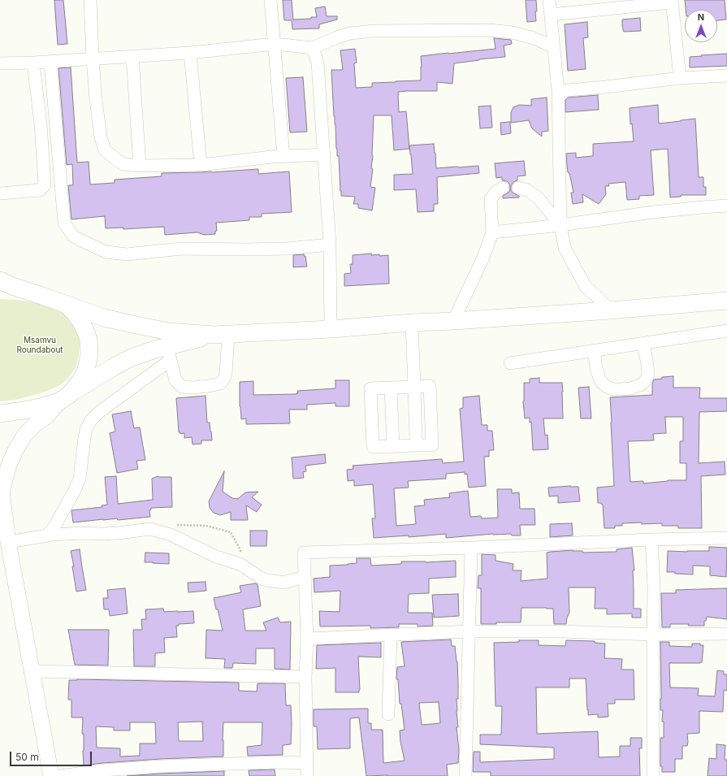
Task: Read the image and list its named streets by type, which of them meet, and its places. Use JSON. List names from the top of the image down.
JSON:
{
  "parks": ["Msamvu Roundabout"],
  "scale_bar": "50 m",
  "north": "top"
}
